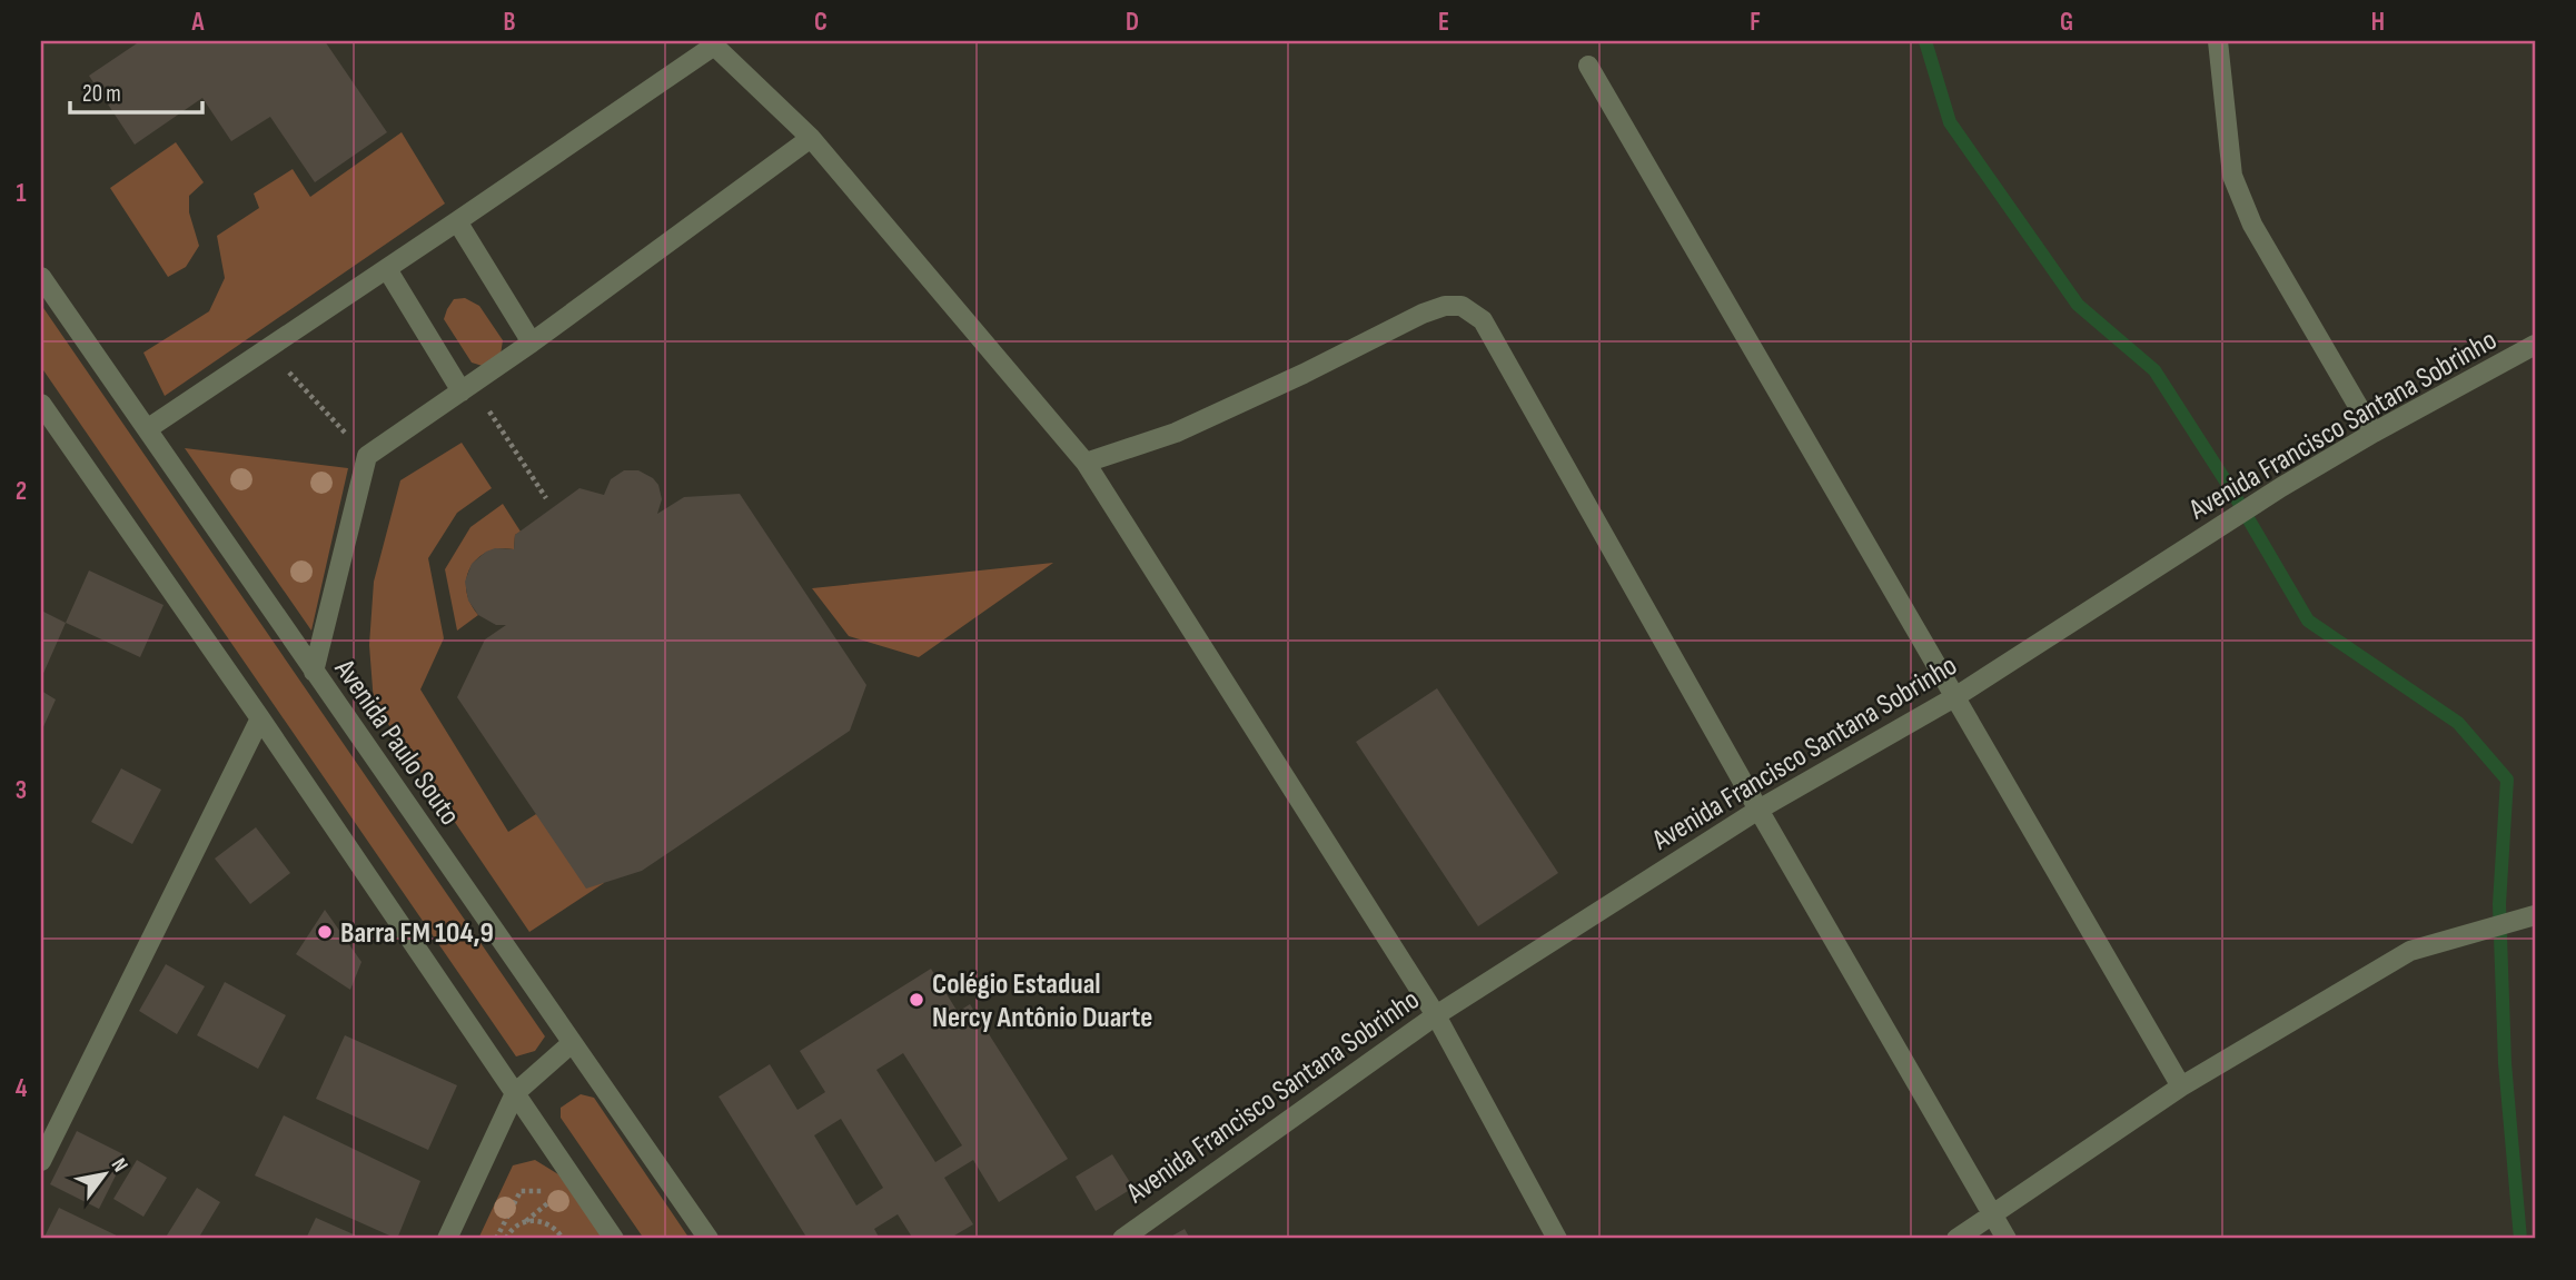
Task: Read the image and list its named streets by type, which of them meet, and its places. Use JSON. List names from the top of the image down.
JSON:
{
  "streets": {
    "street": ["Avenida Francisco Santana Sobrinho", "Avenida Paulo Souto"]
  },
  "places": ["Barra FM 104,9", "Colégio Estadual Nercy Antônio Duarte"],
  "scale_bar": "20 m",
  "north": "top right",
  "grid": {
    "columns": [
      "A",
      "B",
      "C",
      "D",
      "E",
      "F",
      "G",
      "H"
    ],
    "rows": [
      "1",
      "2",
      "3",
      "4"
    ]
  }
}
